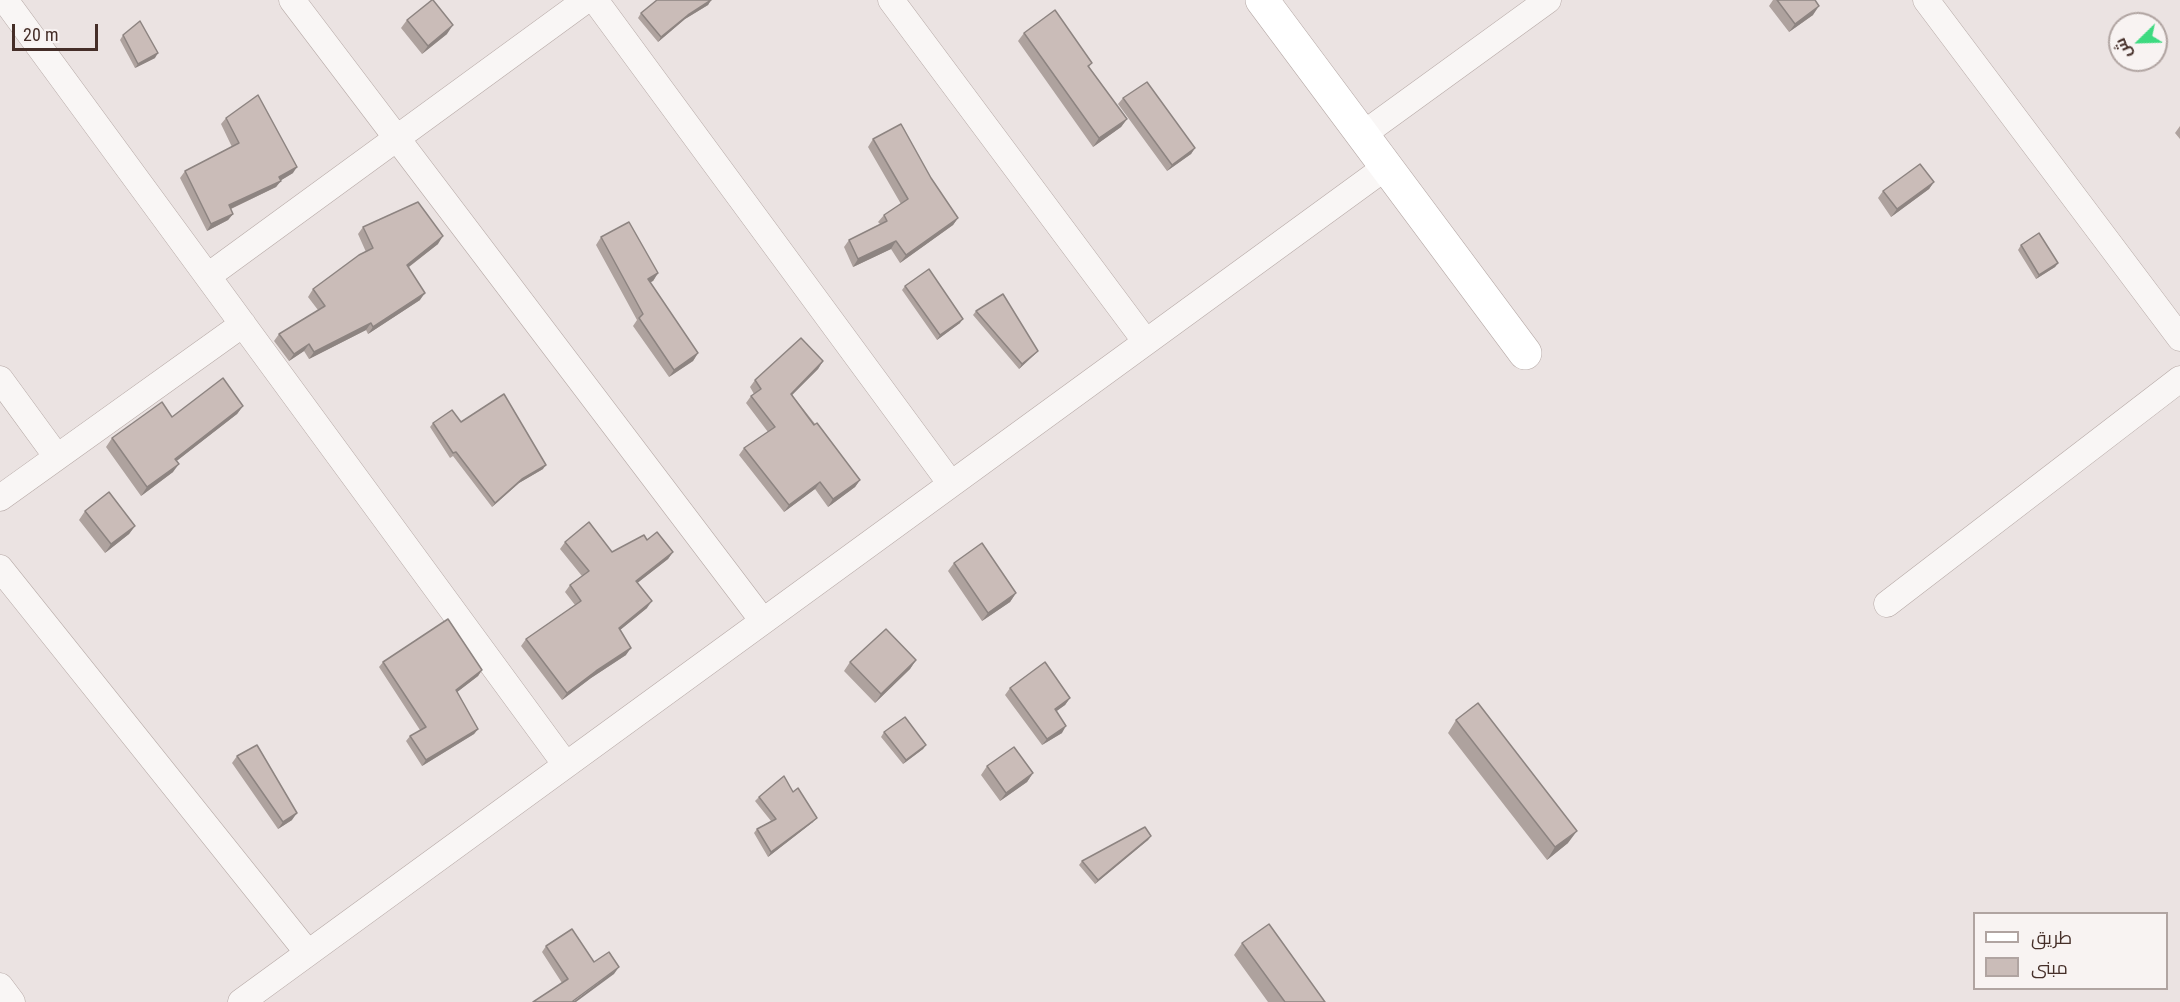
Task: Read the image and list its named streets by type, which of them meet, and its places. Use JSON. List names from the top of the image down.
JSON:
{
  "legend": ["طريق", "مبنى"],
  "scale_bar": "20 m",
  "north": "bottom left"
}
